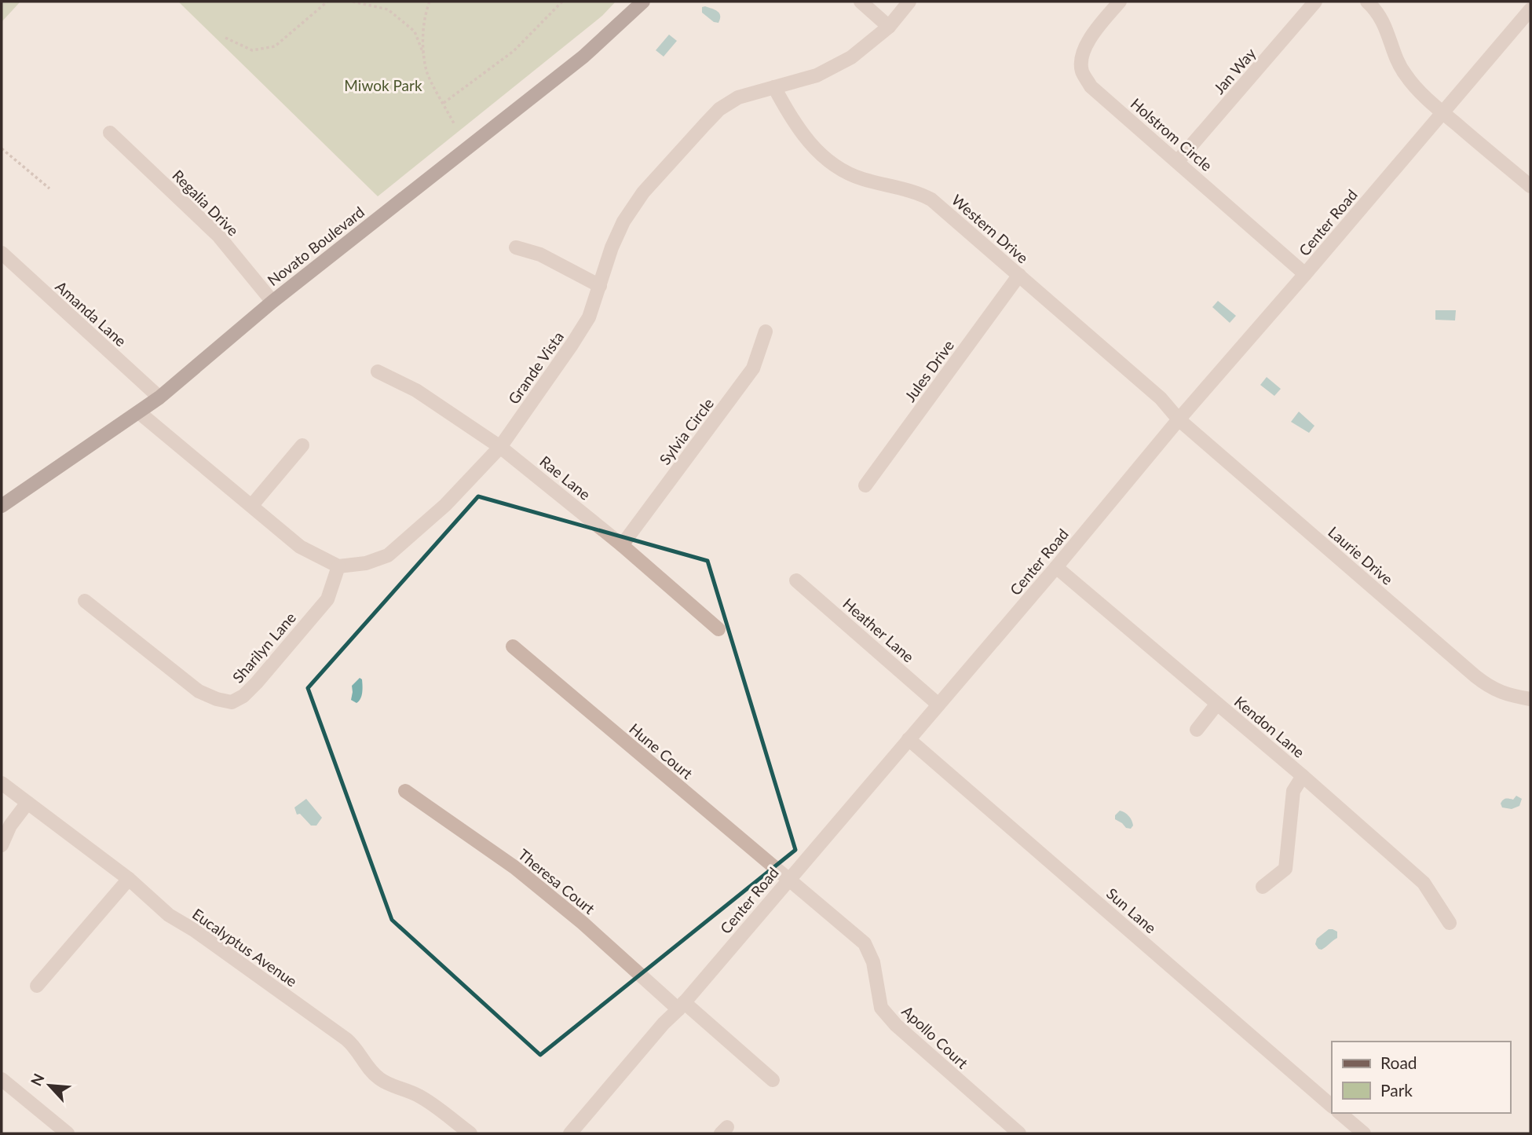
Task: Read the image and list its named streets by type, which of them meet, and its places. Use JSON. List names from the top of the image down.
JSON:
{
  "streets": {
    "main road": ["Novato Boulevard"],
    "street": [
      "Jan Way",
      "Holstrom Circle",
      "Regalia Drive",
      "Center Road",
      "Western Drive",
      "Amanda Lane",
      "Grande Vista",
      "Jules Drive",
      "Sylvia Circle",
      "Rae Lane",
      "Laurie Drive",
      "Heather Lane",
      "Sharilyn Lane",
      "Kendon Lane",
      "Hune Court",
      "Theresa Court",
      "Sun Lane",
      "Eucalyptus Avenue",
      "Apollo Court"
    ]
  },
  "crossings": [
    ["Jan Way", "Holstrom Circle"],
    ["Holstrom Circle", "Center Road"],
    ["Regalia Drive", "Novato Boulevard"],
    ["Center Road", "Western Drive"],
    ["Center Road", "Laurie Drive"],
    ["Center Road", "Heather Lane"],
    ["Center Road", "Kendon Lane"],
    ["Center Road", "Hune Court"],
    ["Center Road", "Theresa Court"],
    ["Center Road", "Sun Lane"],
    ["Center Road", "Apollo Court"],
    ["Western Drive", "Grande Vista"],
    ["Western Drive", "Jules Drive"],
    ["Western Drive", "Laurie Drive"],
    ["Novato Boulevard", "Amanda Lane"],
    ["Grande Vista", "Rae Lane"],
    ["Grande Vista", "Sharilyn Lane"],
    ["Sylvia Circle", "Rae Lane"],
    ["Hune Court", "Apollo Court"]
  ],
  "parks": ["Miwok Park"],
  "legend": ["Road", "Park"],
  "north": "top left"
}
